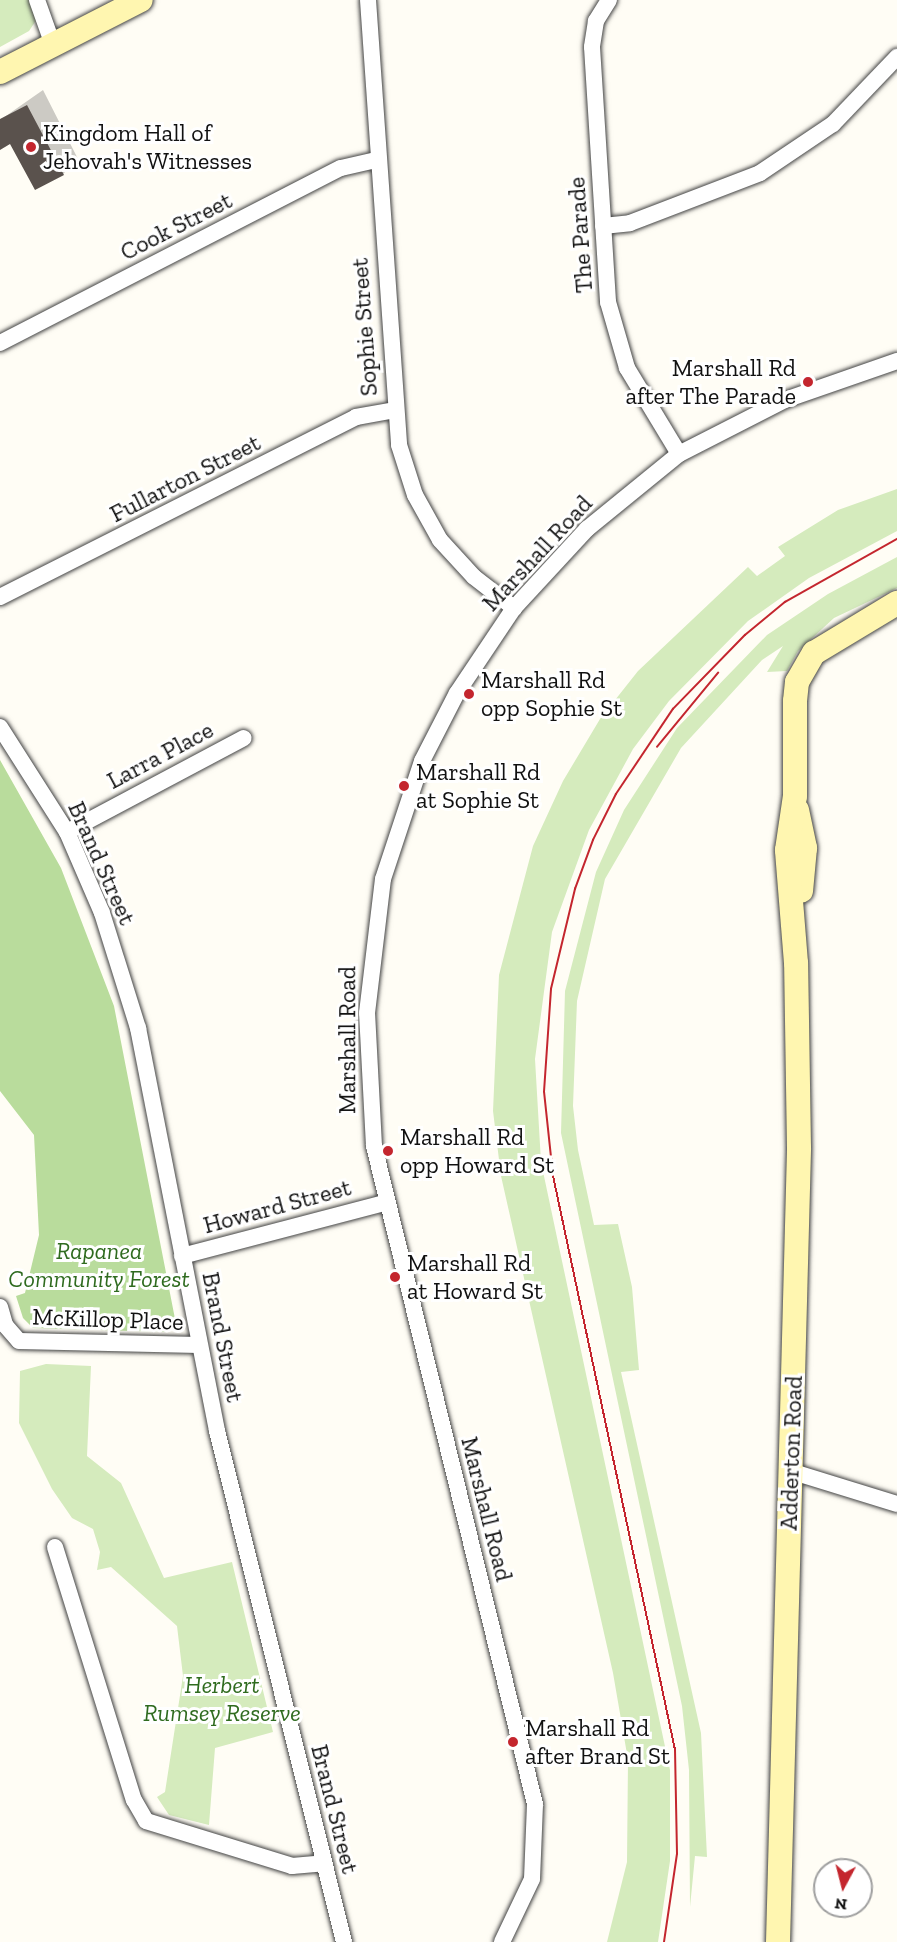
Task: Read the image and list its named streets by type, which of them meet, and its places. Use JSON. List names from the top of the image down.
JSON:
{
  "streets": {
    "main road": ["Adderton Road"],
    "street": [
      "Cook Street",
      "The Parade",
      "Sophie Street",
      "Fullarton Street",
      "Marshall Road",
      "Larra Place",
      "Brand Street",
      "Howard Street",
      "McKillop Place"
    ]
  },
  "crossings": [
    ["Cook Street", "Sophie Street"],
    ["The Parade", "Marshall Road"],
    ["Sophie Street", "Fullarton Street"],
    ["Sophie Street", "Marshall Road"],
    ["Marshall Road", "Howard Street"],
    ["Larra Place", "Brand Street"],
    ["Brand Street", "Howard Street"],
    ["Brand Street", "McKillop Place"]
  ],
  "parks": ["Rapanea Community Forest", "Herbert Rumsey Reserve"],
  "places": [
    "Kingdom Hall of Jehovah's Witnesses",
    "Marshall Rd after The Parade",
    "Marshall Rd opp Sophie St",
    "Marshall Rd at Sophie St",
    "Marshall Rd opp Howard St",
    "Marshall Rd at Howard St",
    "Marshall Rd after Brand St"
  ],
  "north": "bottom"
}
